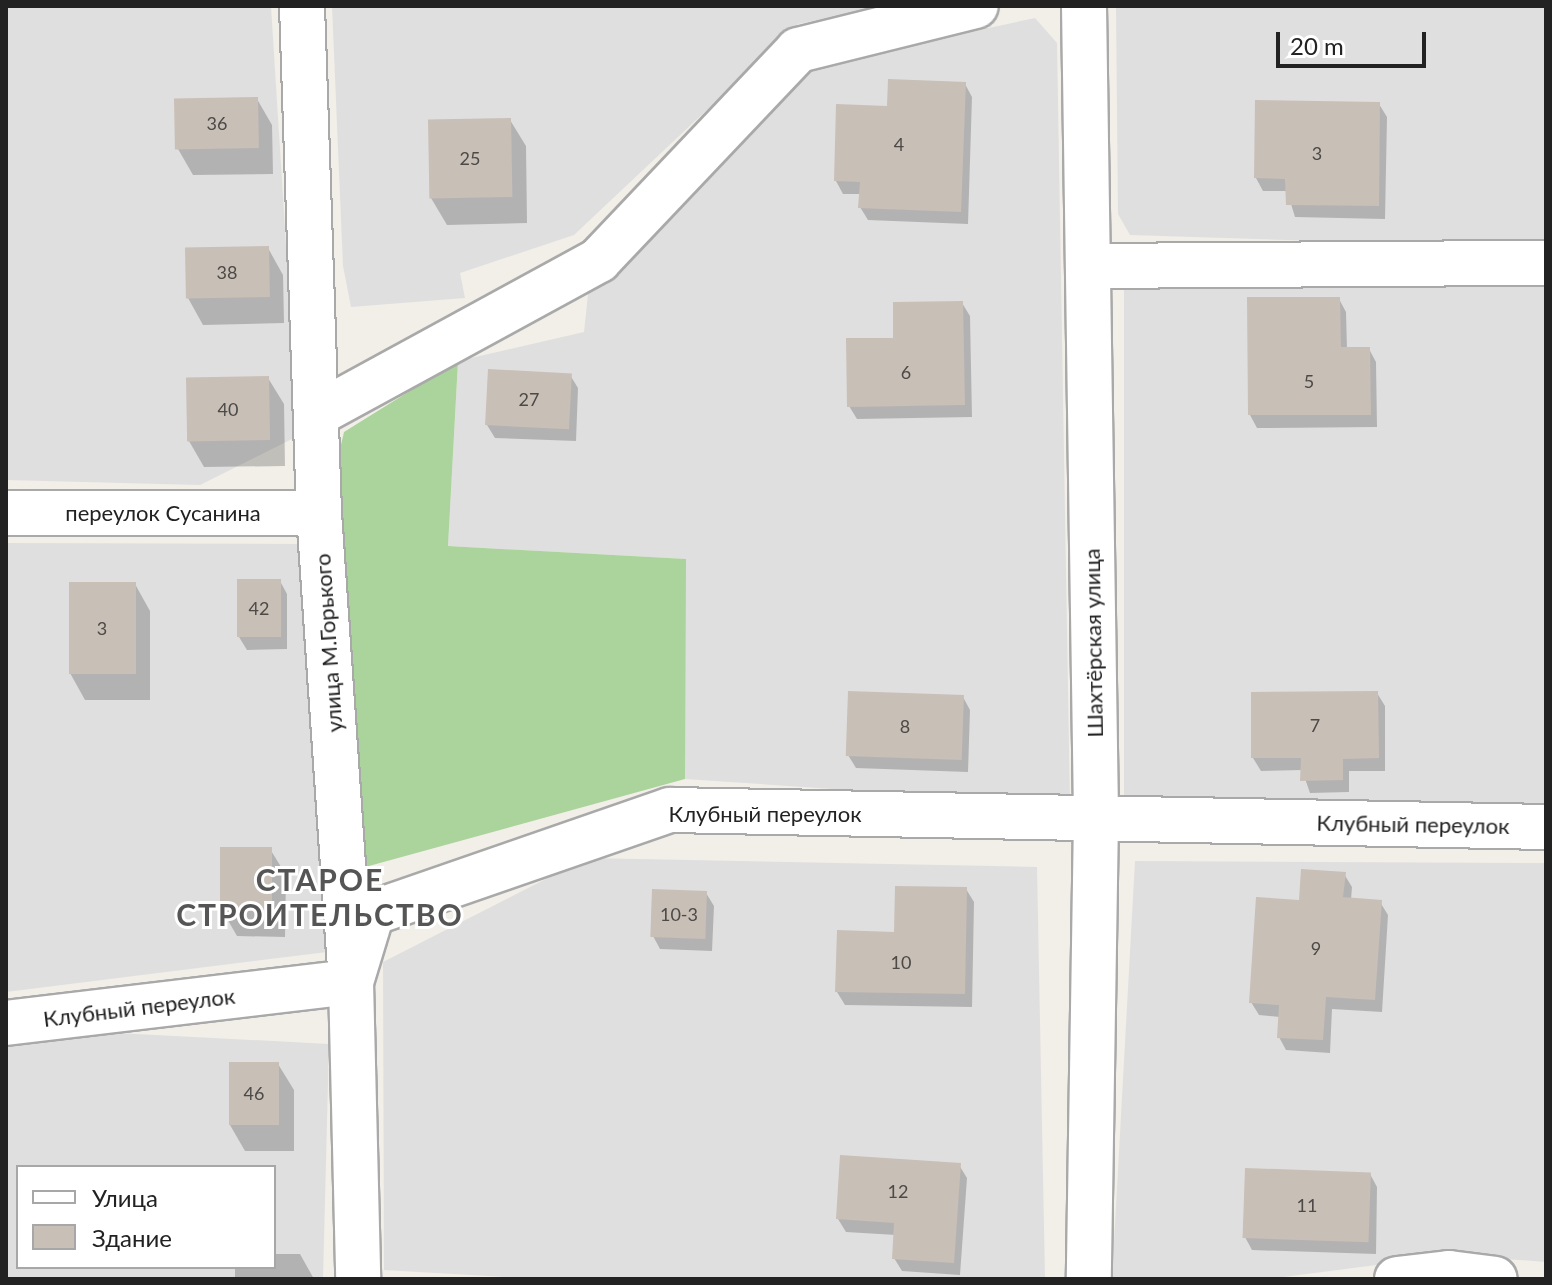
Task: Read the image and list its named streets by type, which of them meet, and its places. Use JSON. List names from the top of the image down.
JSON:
{
  "streets": {
    "street": [
      "переулок Сусанина",
      "улица М.Горького",
      "Шахтёрская улица",
      "Клубный переулок"
    ]
  },
  "crossings": [
    ["переулок Сусанина", "улица М.Горького"],
    ["улица М.Горького", "Клубный переулок"],
    ["Шахтёрская улица", "Клубный переулок"]
  ],
  "districts": ["СТАРОЕ СТРОИТЕЛЬСТВО"],
  "house_numbers": [
    "36",
    "4",
    "3",
    "25",
    "38",
    "6",
    "5",
    "27",
    "40",
    "42",
    "3",
    "7",
    "8",
    "10-3",
    "9",
    "10",
    "46",
    "12",
    "11"
  ],
  "legend": ["Улица", "Здание"],
  "scale_bar": "20 m"
}
